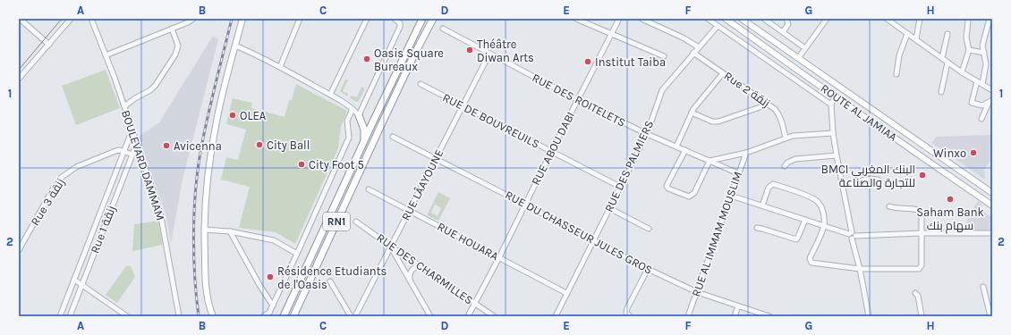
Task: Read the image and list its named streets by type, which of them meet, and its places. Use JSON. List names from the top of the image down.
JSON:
{
  "streets": {
    "highway": ["RN1"],
    "main road": ["ROUTE AL JAMIAA"],
    "street": [
      "Rue 2 زنقة",
      "RUE DES ROITELETS",
      "RUE DE BOUVREUILS",
      "RUE ABOU DABI",
      "BOULEVARD DAMMAM",
      "RUE DES PALMIERS",
      "RUE LÂAYOUNE",
      "Rue 3 زنقة",
      "Rue 1 زنقة",
      "RUE DU CHASSEUR JULES GROS",
      "RUE AL IMMAM MOUSLIM",
      "RUE HOUARA",
      "RUE DES CHARMILLES"
    ]
  },
  "crossings": [
    ["Rue 2 زنقة", "RUE DES PALMIERS"],
    ["RUE DES ROITELETS", "RUE ABOU DABI"],
    ["RUE DES ROITELETS", "RUE DES PALMIERS"],
    ["RUE DES ROITELETS", "RUE LÂAYOUNE"],
    ["RUE DES ROITELETS", "RUE AL IMMAM MOUSLIM"],
    ["RUE DE BOUVREUILS", "RUE ABOU DABI"],
    ["RUE DE BOUVREUILS", "RUE DES PALMIERS"],
    ["RUE DE BOUVREUILS", "RUE LÂAYOUNE"],
    ["RUE ABOU DABI", "RUE DU CHASSEUR JULES GROS"],
    ["RUE ABOU DABI", "RUE HOUARA"],
    ["RUE ABOU DABI", "RUE DES CHARMILLES"],
    ["BOULEVARD DAMMAM", "Rue 1 زنقة"],
    ["RUE DES PALMIERS", "RUE DU CHASSEUR JULES GROS"],
    ["RUE DES PALMIERS", "RUE HOUARA"],
    ["RUE LÂAYOUNE", "RUE DU CHASSEUR JULES GROS"],
    ["RUE LÂAYOUNE", "RUE HOUARA"],
    ["RUE LÂAYOUNE", "RUE DES CHARMILLES"],
    ["Rue 3 زنقة", "Rue 1 زنقة"],
    ["RUE DU CHASSEUR JULES GROS", "RUE AL IMMAM MOUSLIM"]
  ],
  "places": [
    "Théâtre Diwan Arts",
    "Oasis Square Bureaux",
    "Institut Taiba",
    "OLEA",
    "City Ball",
    "Avicenna",
    "Winxo",
    "City Foot 5",
    "BMCI البنك المغربي للتجارة والصناعة",
    "Saham Bank سهام بنك",
    "Résidence Etudiants de l'Oasis"
  ],
  "grid": {
    "columns": [
      "A",
      "B",
      "C",
      "D",
      "E",
      "F",
      "G",
      "H"
    ],
    "rows": ["1", "2"]
  }
}
